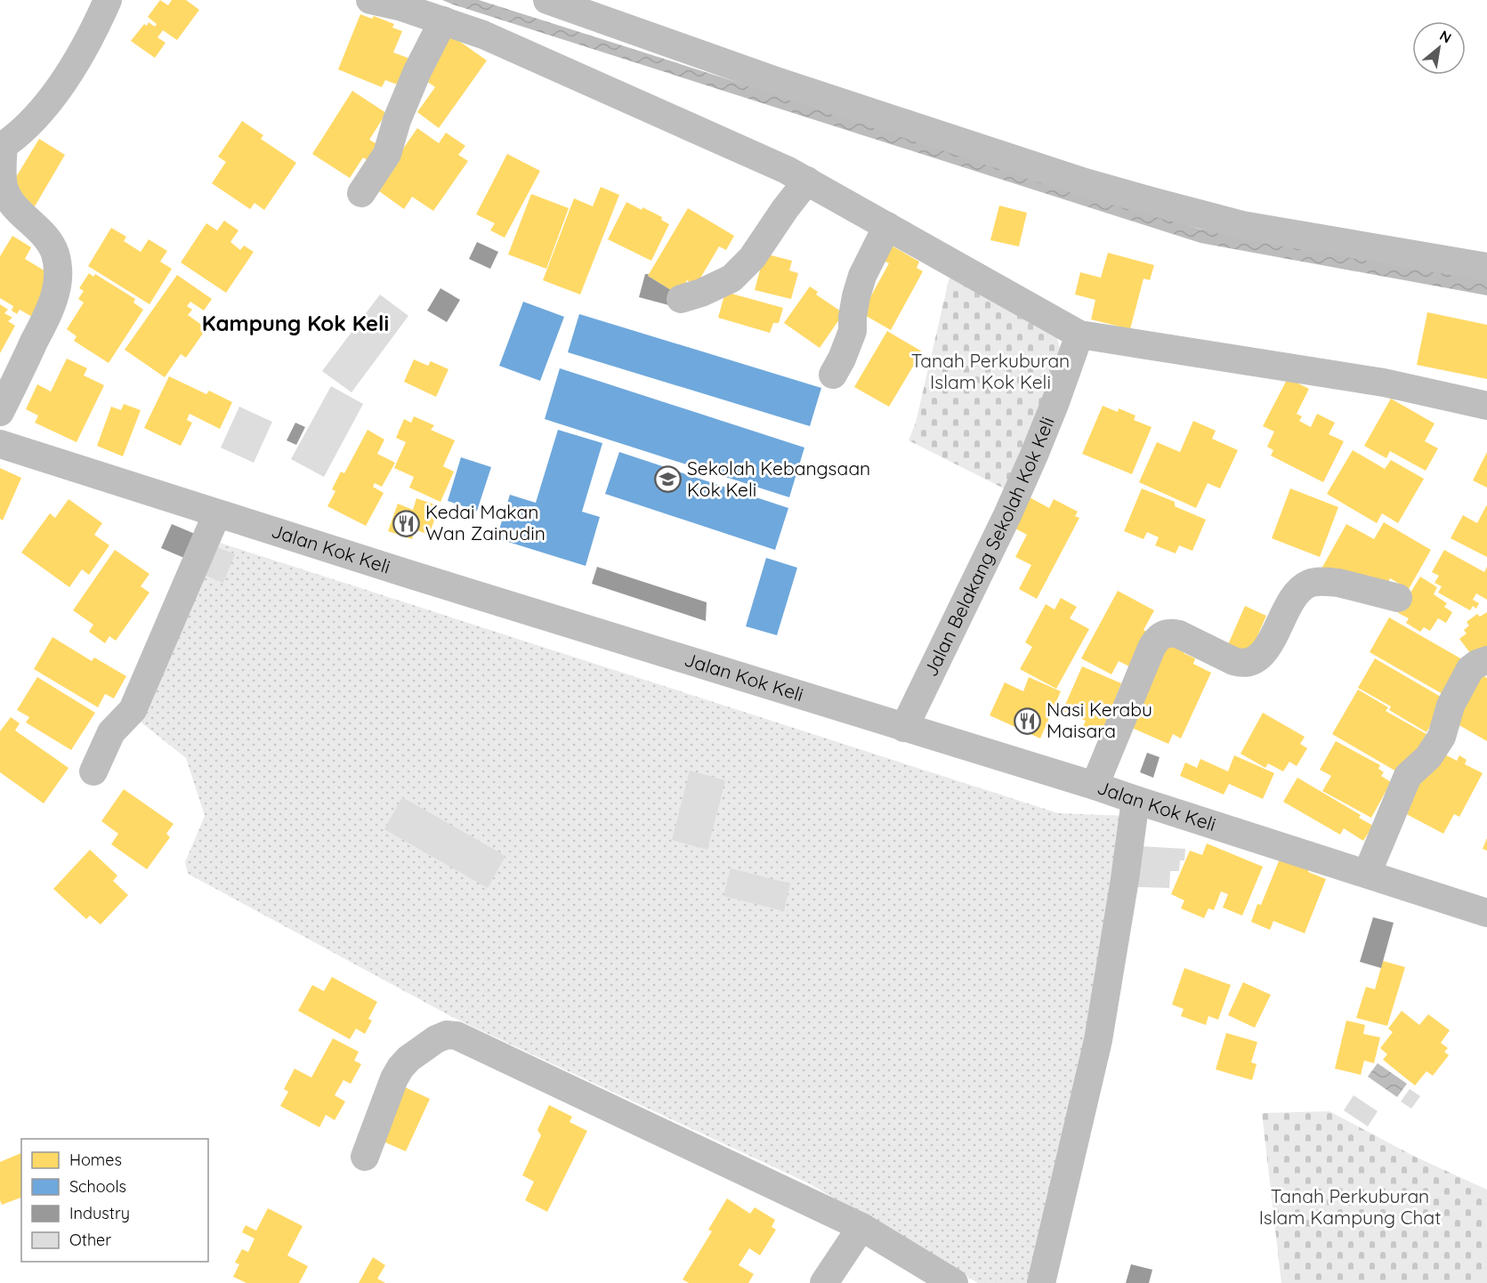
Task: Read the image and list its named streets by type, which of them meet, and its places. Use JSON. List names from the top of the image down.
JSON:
{
  "streets": {
    "street": ["Jalan Belakang Sekolah Kok Keli", "Jalan Kok Keli"]
  },
  "crossings": [
    ["Jalan Belakang Sekolah Kok Keli", "Jalan Kok Keli"]
  ],
  "districts": ["Kampung Kok Keli"],
  "parks": ["Tanah Perkuburan Islam Kok Keli", "Tanah Perkuburan Islam Kampung Chat"],
  "places": {
    "school or university": ["Sekolah Kebangsaan Kok Keli"],
    "restaurant": ["Kedai Makan Wan Zainudin", "Nasi Kerabu Maisara"]
  },
  "legend": [
    "Homes",
    "Schools",
    "Industry",
    "Other"
  ],
  "north": "top right"
}
